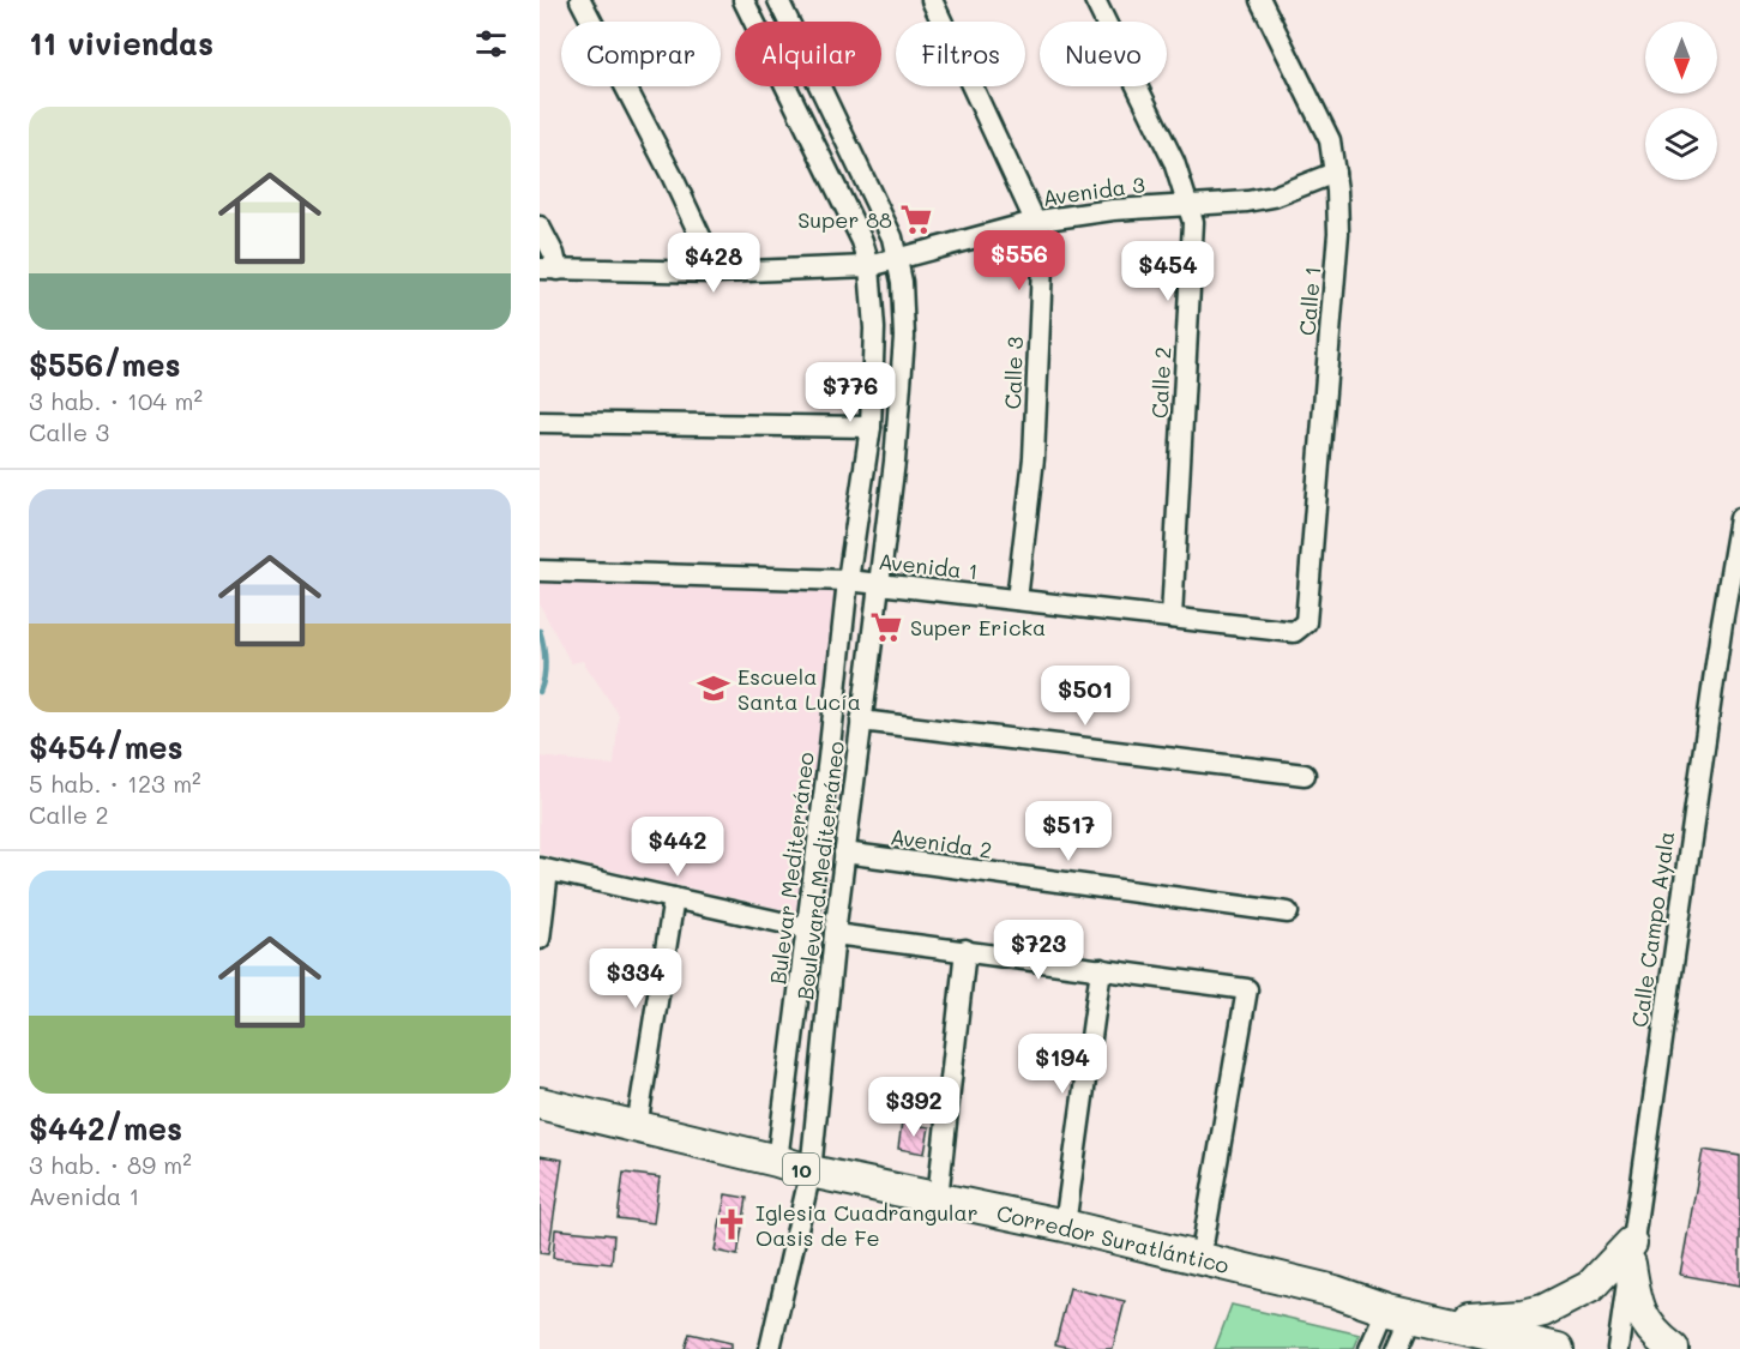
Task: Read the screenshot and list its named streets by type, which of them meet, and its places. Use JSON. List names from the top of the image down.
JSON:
{
  "streets": {
    "main road": ["10", "Corredor Suratlántico"],
    "street": [
      "Avenida 3",
      "Calle 1",
      "Calle 3",
      "Calle 2",
      "Avenida 1",
      "Avenida 2",
      "Bulevar Mediterráneo",
      "Boulevard Mediterráneo",
      "Calle Campo Ayala"
    ]
  },
  "crossings": [
    ["Avenida 3", "Calle 1"],
    ["Avenida 3", "Calle 3"],
    ["Avenida 3", "Calle 2"],
    ["Avenida 3", "Boulevard Mediterráneo"],
    ["Calle 1", "Avenida 1"],
    ["Calle 3", "Avenida 1"],
    ["Calle 2", "Avenida 1"],
    ["Avenida 1", "Bulevar Mediterráneo"],
    ["Avenida 1", "Boulevard Mediterráneo"],
    ["Avenida 2", "Boulevard Mediterráneo"],
    ["Bulevar Mediterráneo", "Corredor Suratlántico"],
    ["Boulevard Mediterráneo", "Corredor Suratlántico"]
  ],
  "places": {
    "supermarket": ["Super 88", "Super Ericka"],
    "school or university": ["Escuela Santa Lucía"],
    "church": ["Iglesia Cuadrangular Oasis de Fe"]
  },
  "north": "bottom",
  "page": {
    "heading": "11 viviendas",
    "chip": [
      "Comprar",
      "Alquilar",
      "Filtros",
      "Nuevo"
    ],
    "list": [
      {
        "name": "$556/mes",
        "note": "3 hab. · 104 m² · Calle 3"
      },
      {
        "name": "$454/mes",
        "note": "5 hab. · 123 m² · Calle 2"
      },
      {
        "name": "$442/mes",
        "note": "3 hab. · 89 m² · Avenida 1"
      }
    ],
    "price": [
      "$556",
      "$428",
      "$454",
      "$776",
      "$501",
      "$517",
      "$442",
      "$723",
      "$334",
      "$194",
      "$392"
    ]
  }
}
